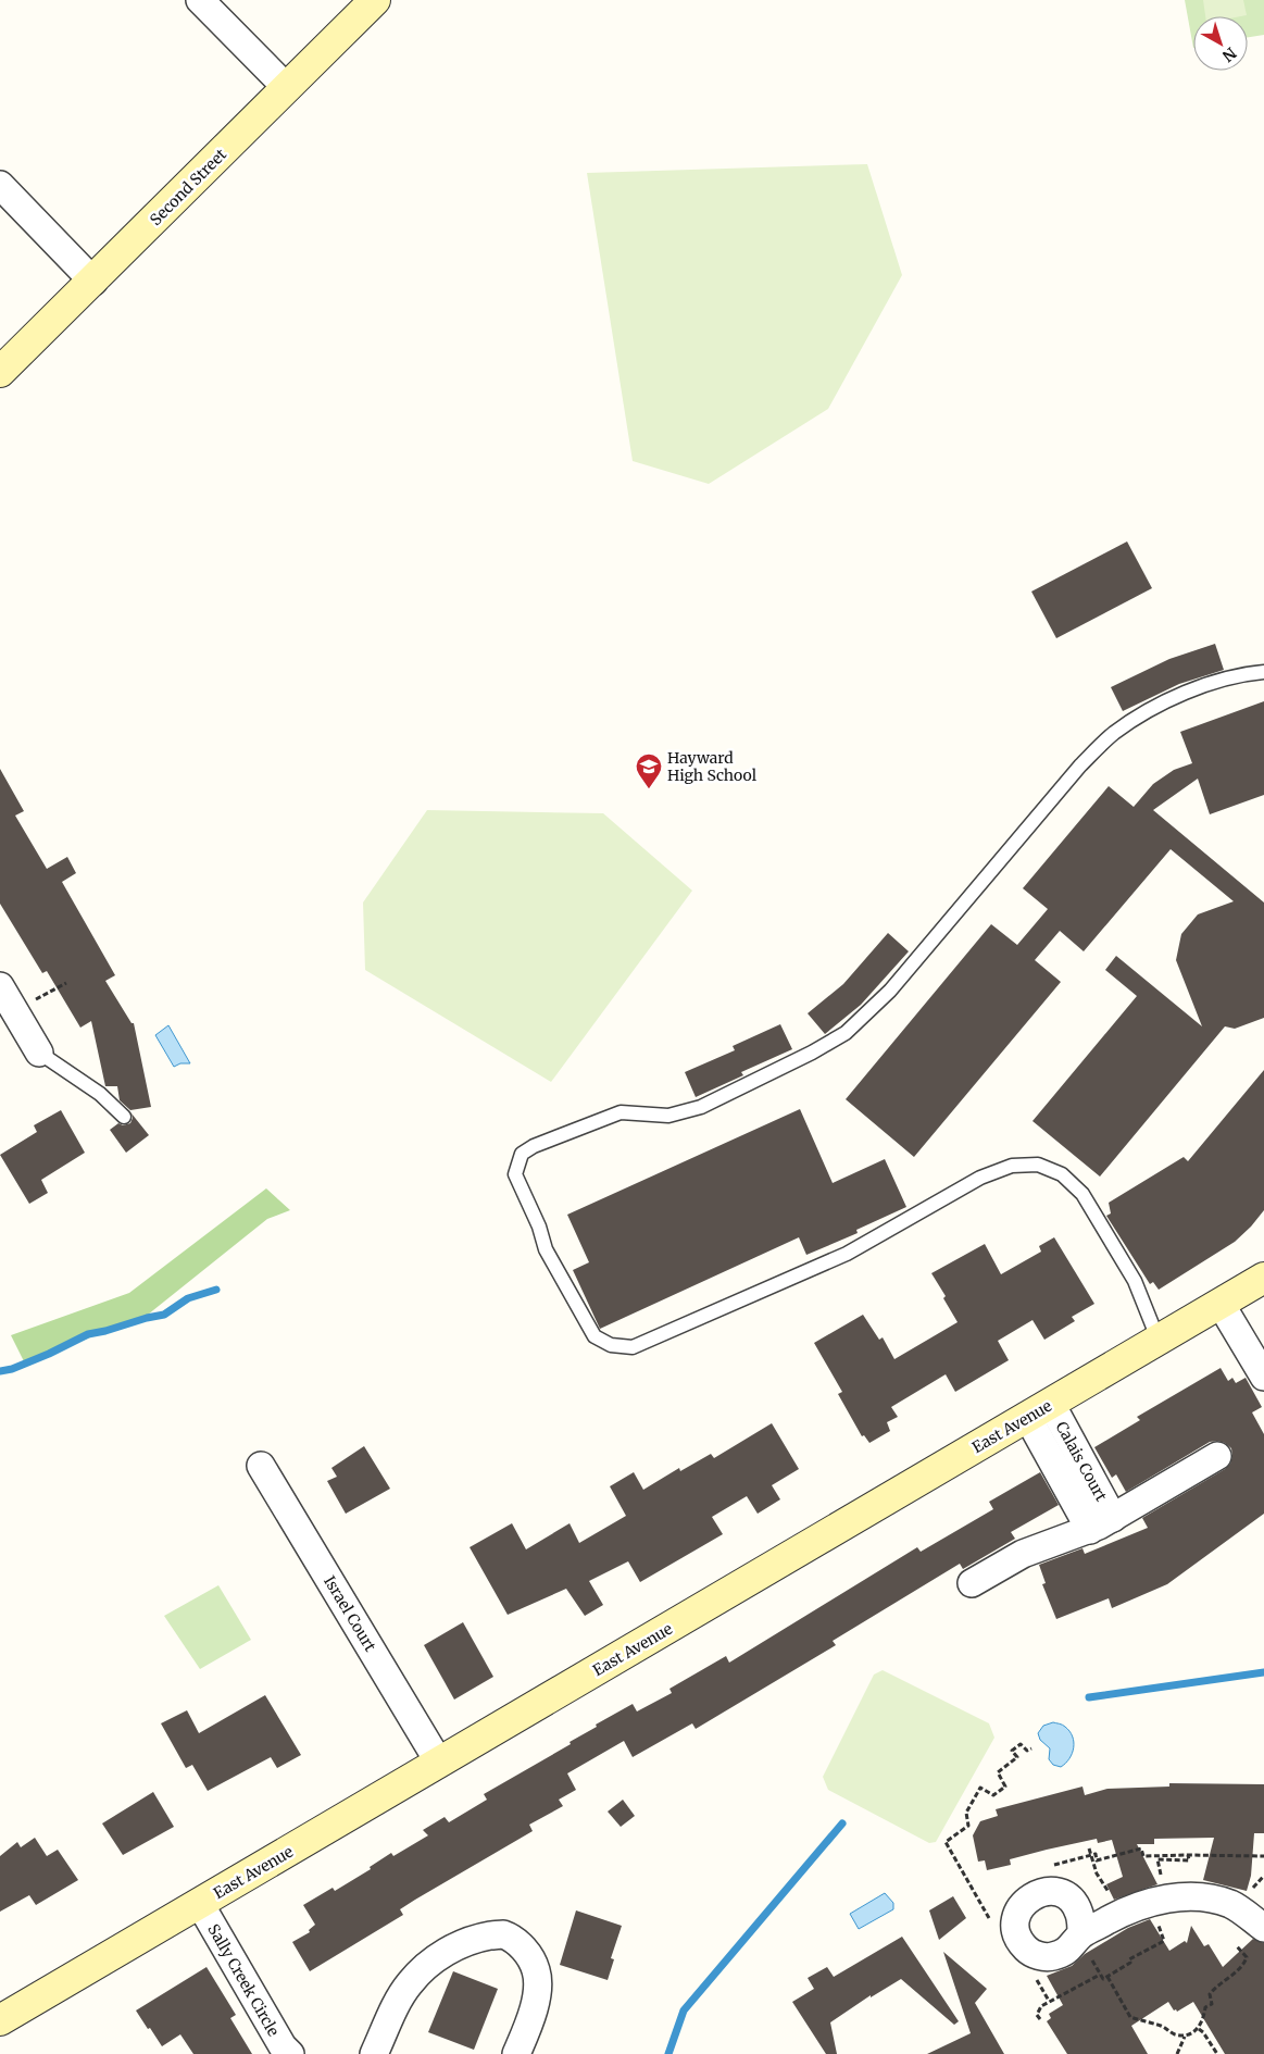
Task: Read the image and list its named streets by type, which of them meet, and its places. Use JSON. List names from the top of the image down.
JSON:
{
  "streets": {
    "street": [
      "Second Street",
      "East Avenue",
      "Calais Court",
      "Israel Court",
      "Sally Creek Circle"
    ]
  },
  "crossings": [
    ["East Avenue", "Calais Court"],
    ["East Avenue", "Israel Court"],
    ["East Avenue", "Sally Creek Circle"]
  ],
  "places": {
    "school or university": ["Hayward High School"]
  },
  "north": "bottom right"
}
